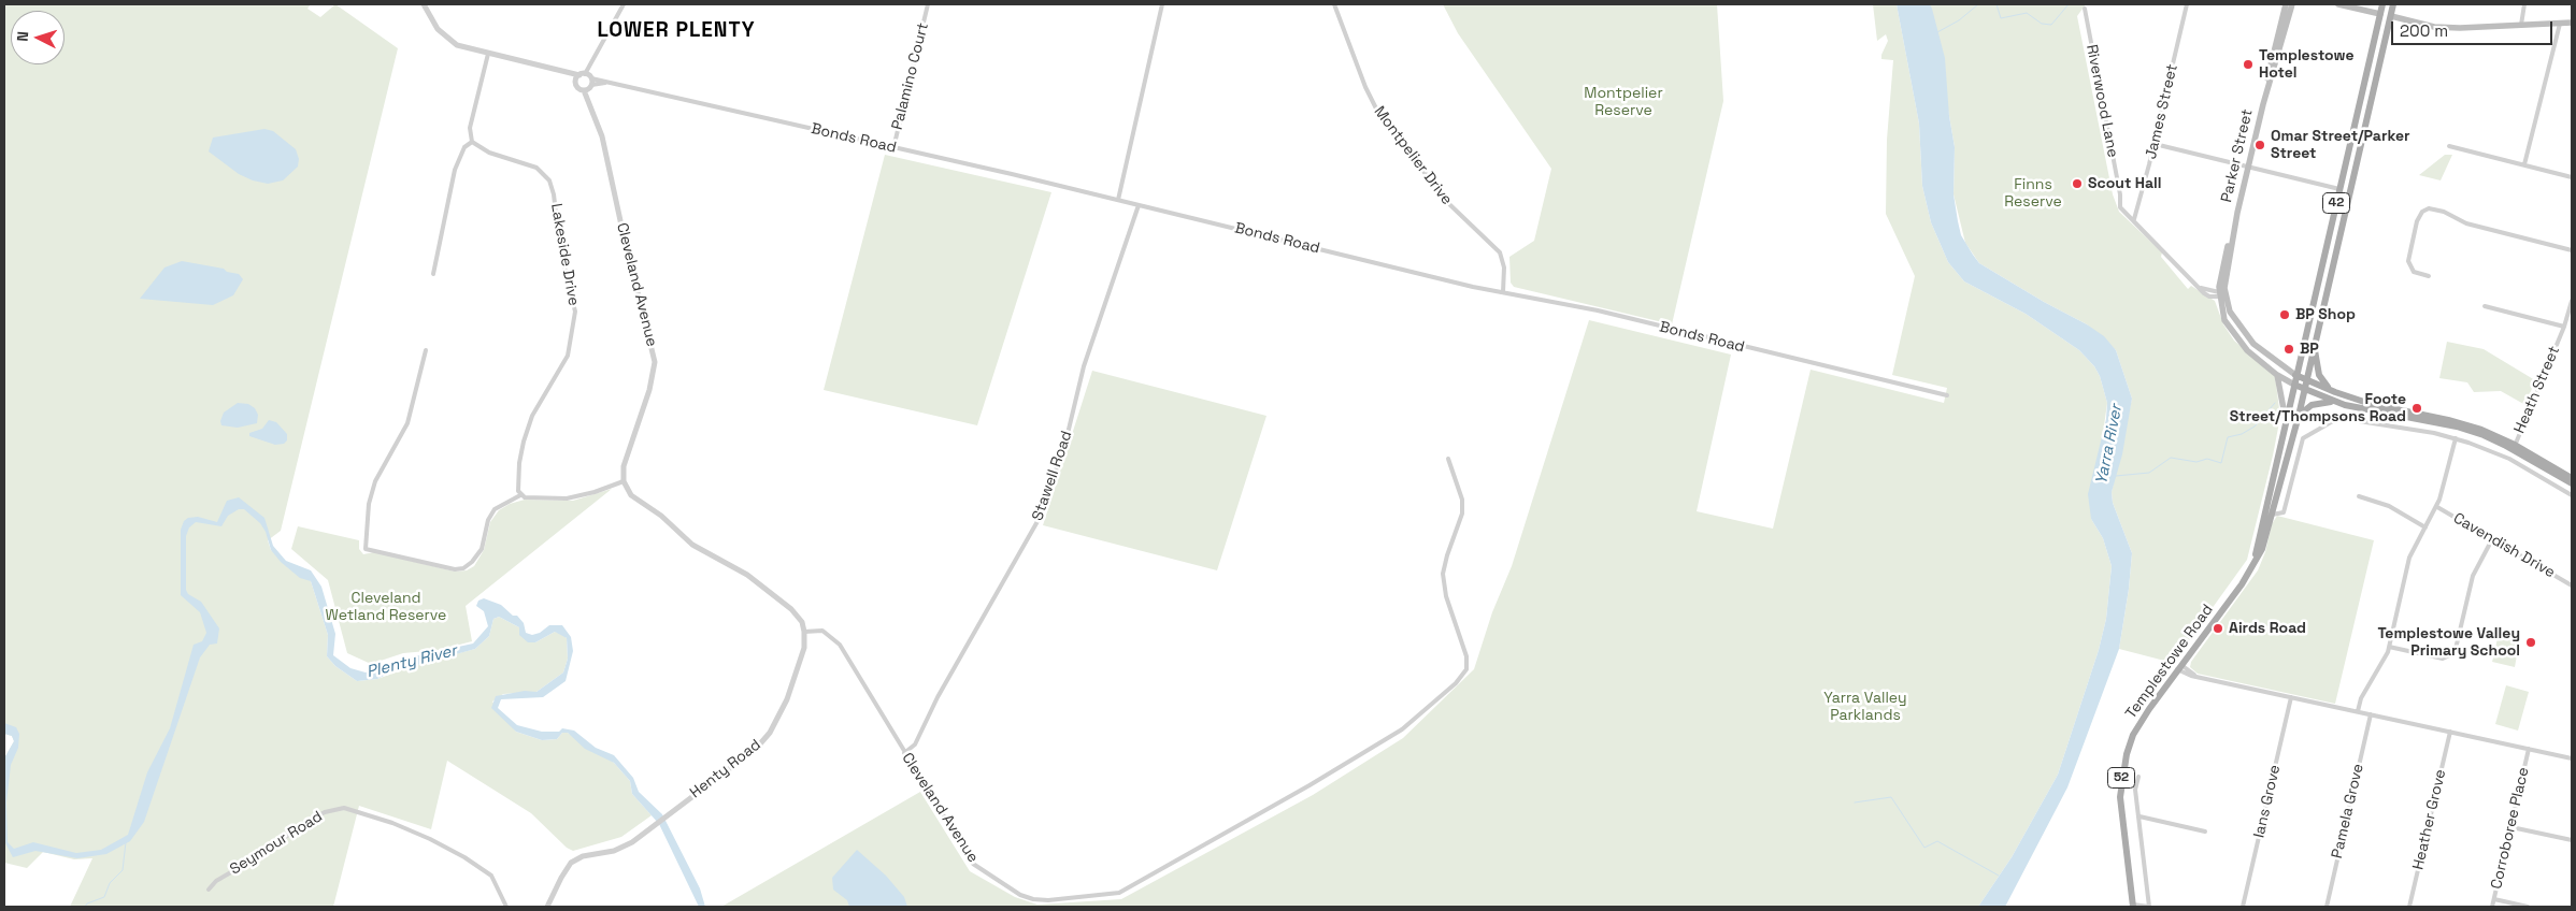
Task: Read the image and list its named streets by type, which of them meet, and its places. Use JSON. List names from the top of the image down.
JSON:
{
  "streets": {
    "main road": [
      "Parker Street",
      "42",
      "Templestowe Road",
      "52"
    ],
    "street": [
      "Palamino Court",
      "Riverwood Lane",
      "James Street",
      "Bonds Road",
      "Montpelier Drive",
      "Lakeside Drive",
      "Cleveland Avenue",
      "Heath Street",
      "Stawell Road",
      "Cavendish Drive",
      "Henty Road",
      "Ians Grove",
      "Pamela Grove",
      "Heather Grove",
      "Corroboree Place",
      "Seymour Road"
    ]
  },
  "crossings": [
    ["Palamino Court", "Bonds Road"],
    ["Riverwood Lane", "James Street"],
    ["Riverwood Lane", "Parker Street"],
    ["Bonds Road", "Montpelier Drive"],
    ["Bonds Road", "Cleveland Avenue"],
    ["Bonds Road", "Stawell Road"],
    ["42", "Templestowe Road"],
    ["42", "52"],
    ["Cleveland Avenue", "Stawell Road"],
    ["Cleveland Avenue", "Henty Road"],
    ["Templestowe Road", "52"]
  ],
  "districts": ["LOWER PLENTY"],
  "water": ["Yarra River", "Plenty River"],
  "parks": [
    "Montpelier Reserve",
    "Finns Reserve",
    "Cleveland Wetland Reserve",
    "Yarra Valley Parklands"
  ],
  "places": [
    "Templestowe Hotel",
    "Omar Street/Parker Street",
    "Scout Hall",
    "BP Shop",
    "BP",
    "Foote Street/Thompsons Road",
    "Airds Road",
    "Templestowe Valley Primary School"
  ],
  "scale_bar": "200 m",
  "north": "left"
}
